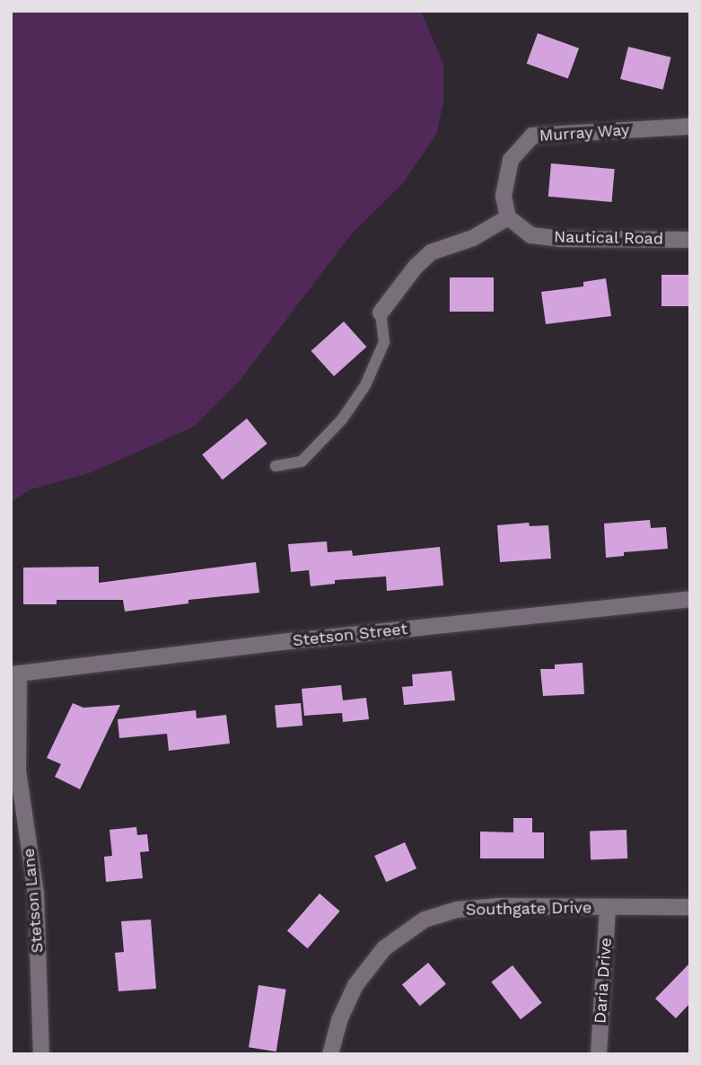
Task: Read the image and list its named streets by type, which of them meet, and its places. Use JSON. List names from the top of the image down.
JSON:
{
  "streets": {
    "street": [
      "Murray Way",
      "Nautical Road",
      "Stetson Street",
      "Stetson Lane",
      "Southgate Drive",
      "Daria Drive"
    ]
  },
  "crossings": [
    ["Murray Way", "Nautical Road"],
    ["Stetson Street", "Stetson Lane"],
    ["Southgate Drive", "Daria Drive"]
  ]
}
